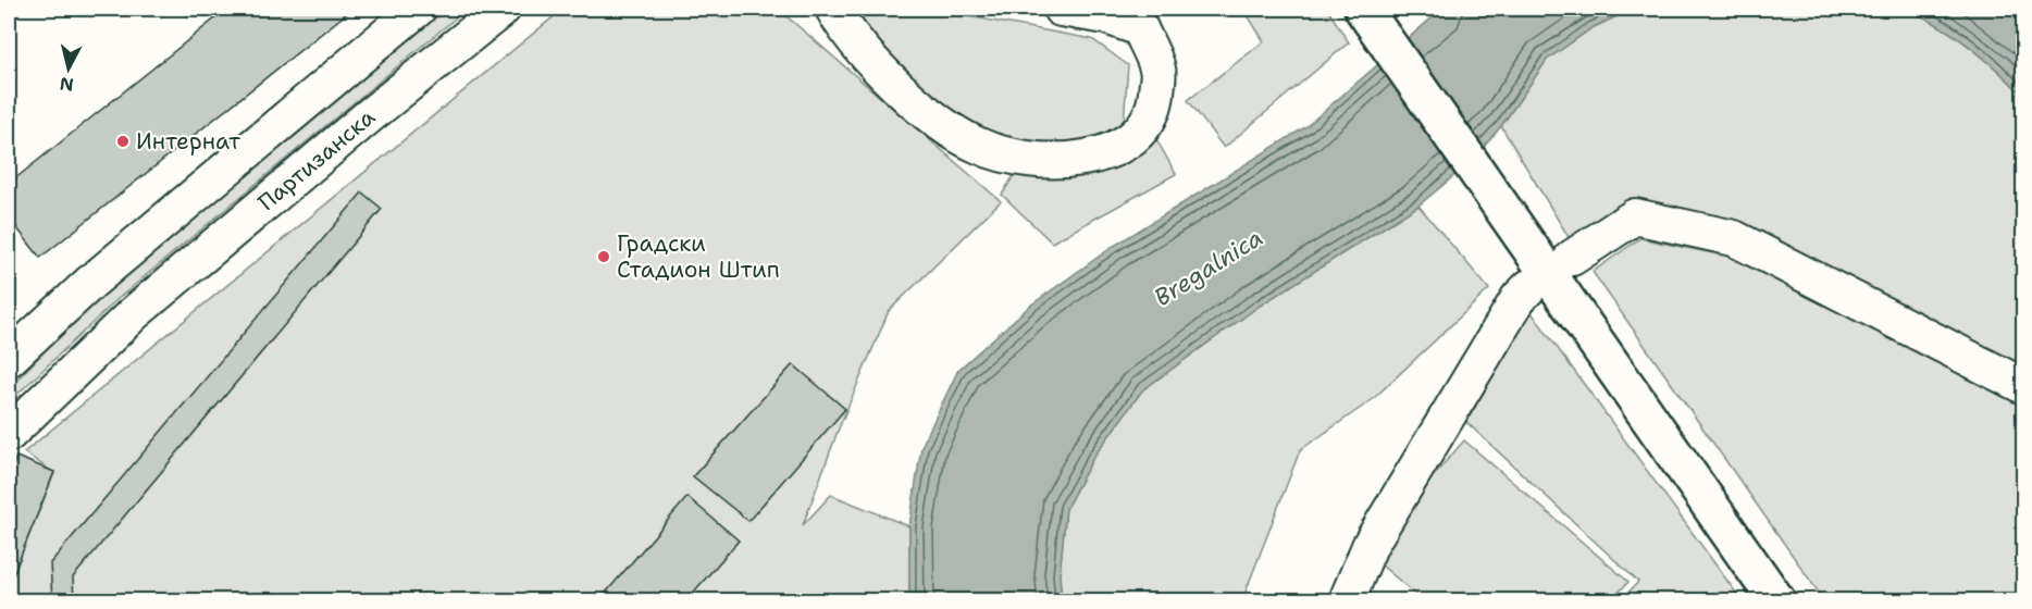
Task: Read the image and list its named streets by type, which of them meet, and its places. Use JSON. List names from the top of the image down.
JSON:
{
  "streets": {
    "street": ["Партизанска"]
  },
  "water": ["Bregalnica"],
  "places": ["Интернат", "Градски Стадион Штип"],
  "north": "bottom"
}
